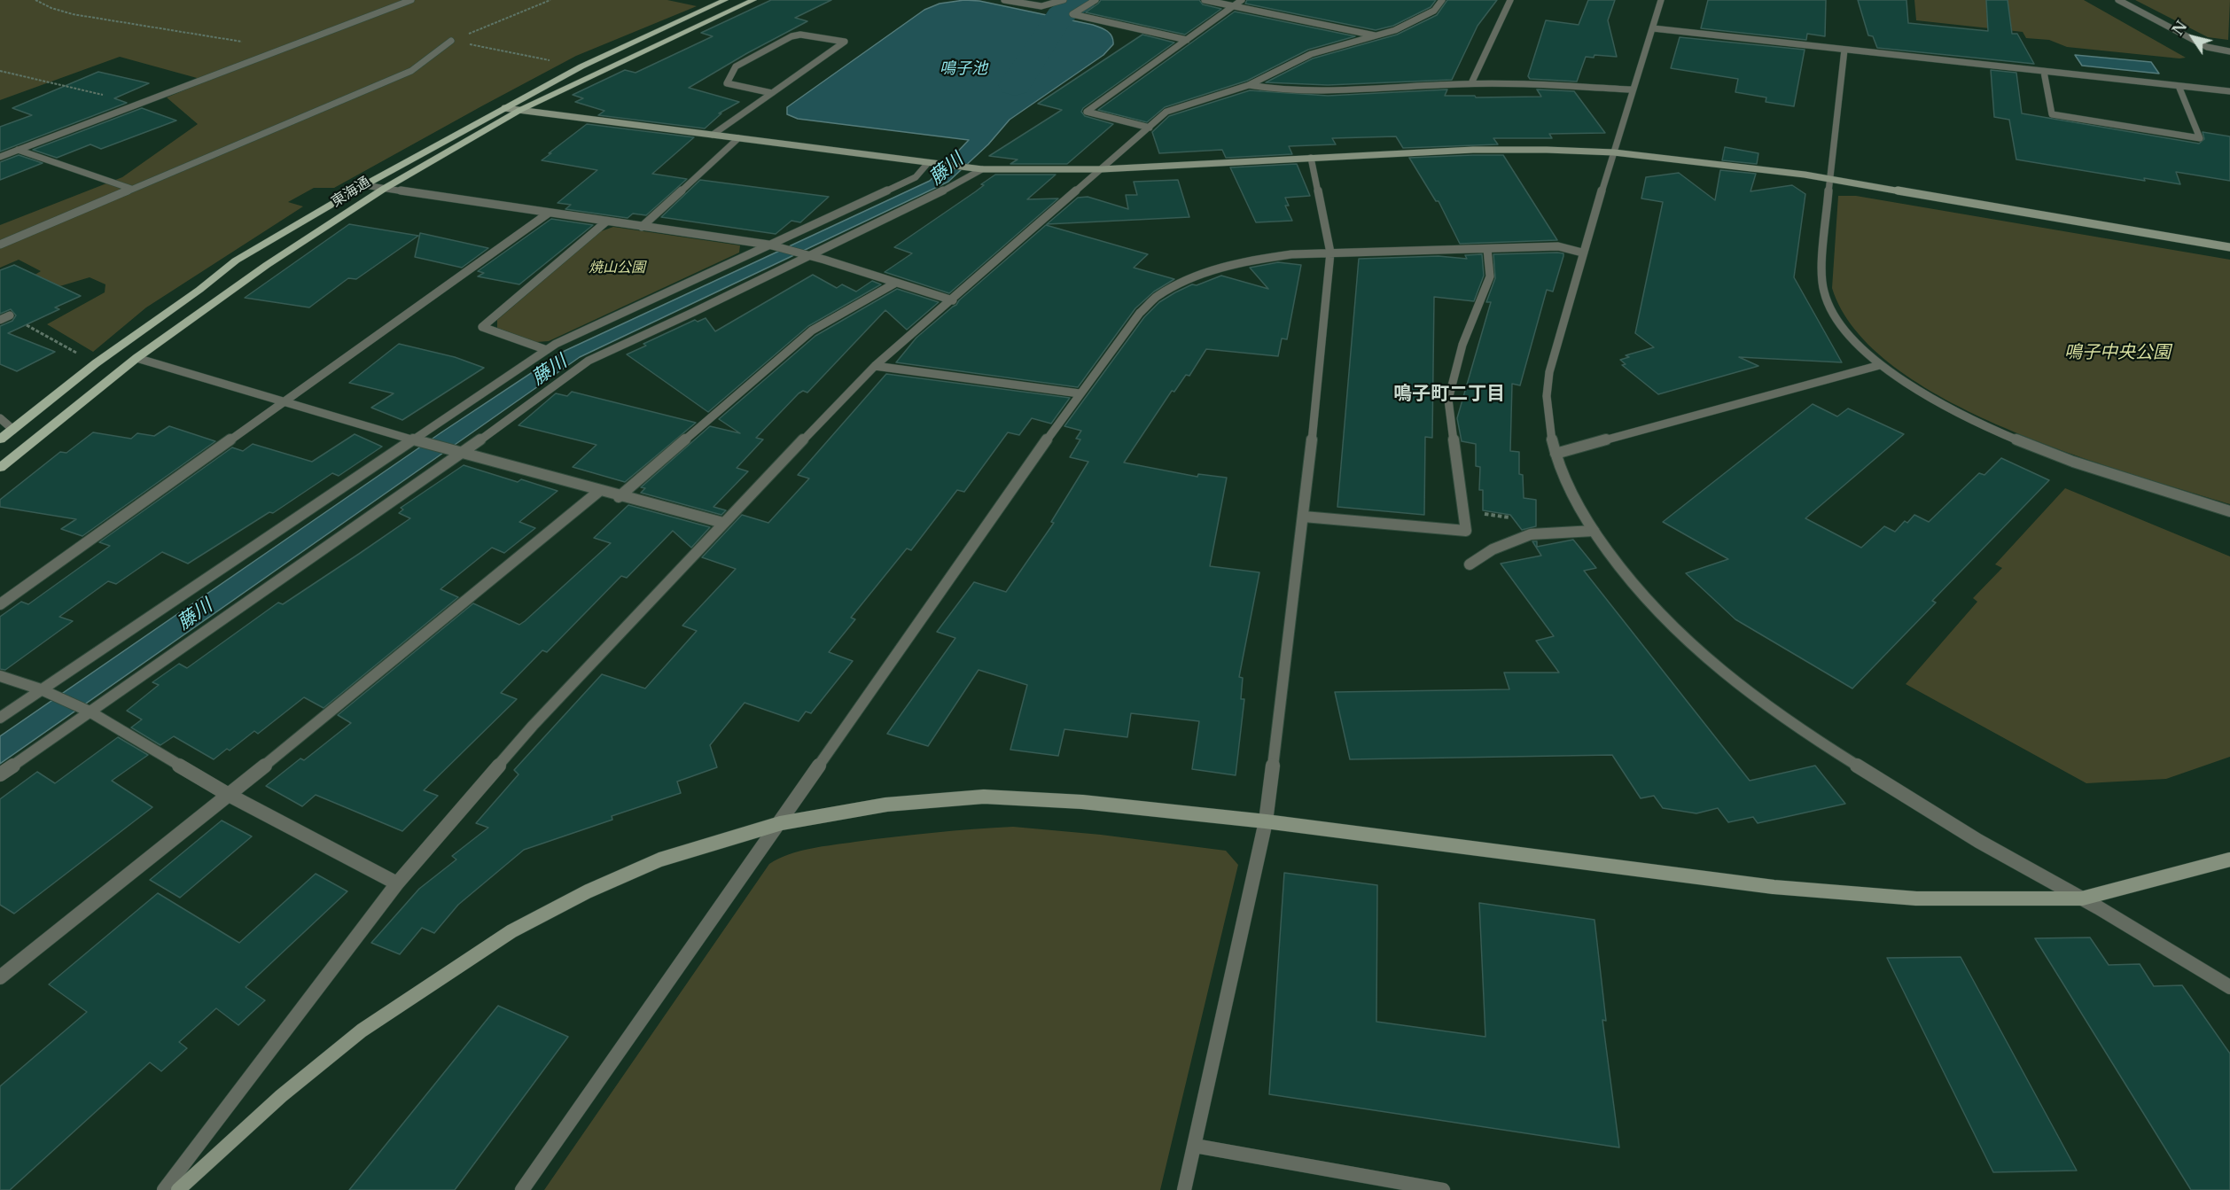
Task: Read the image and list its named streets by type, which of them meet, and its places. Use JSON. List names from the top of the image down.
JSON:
{
  "streets": {
    "main road": ["東海通"]
  },
  "districts": ["鳴子町二丁目"],
  "water": ["鳴子池", "藤川"],
  "parks": ["焼山公園", "鳴子中央公園"],
  "north": "top left"
}
